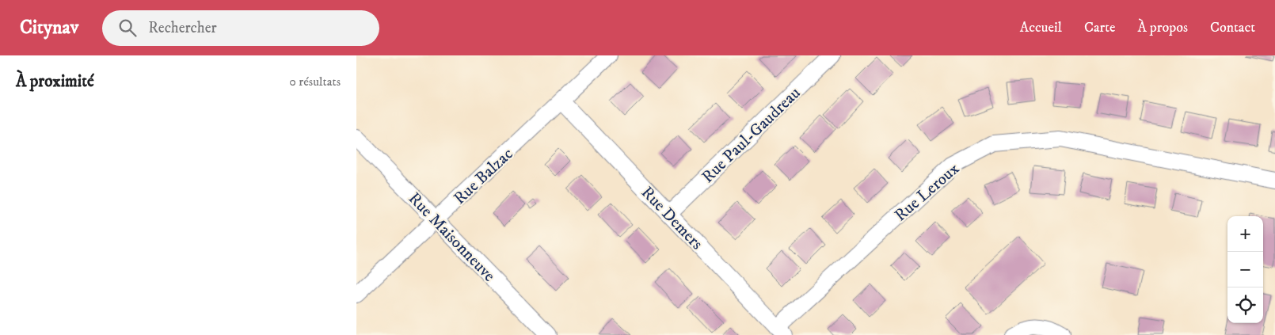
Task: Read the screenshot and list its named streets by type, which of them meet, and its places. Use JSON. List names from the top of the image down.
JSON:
{
  "streets": {
    "street": [
      "Rue Paul-Gaudreau",
      "Rue Balzac",
      "Rue Leroux",
      "Rue Demers",
      "Rue Maisonneuve"
    ]
  },
  "crossings": [
    ["Rue Paul-Gaudreau", "Rue Demers"],
    ["Rue Balzac", "Rue Demers"],
    ["Rue Balzac", "Rue Maisonneuve"],
    ["Rue Leroux", "Rue Demers"]
  ],
  "page": {
    "header": "Citynav",
    "search": "Rechercher",
    "nav": [
      "Accueil",
      "Carte",
      "À propos",
      "Contact"
    ],
    "heading": ["À proximité", "0 résultats"],
    "map_buttons": ["+", "−"]
  }
}
